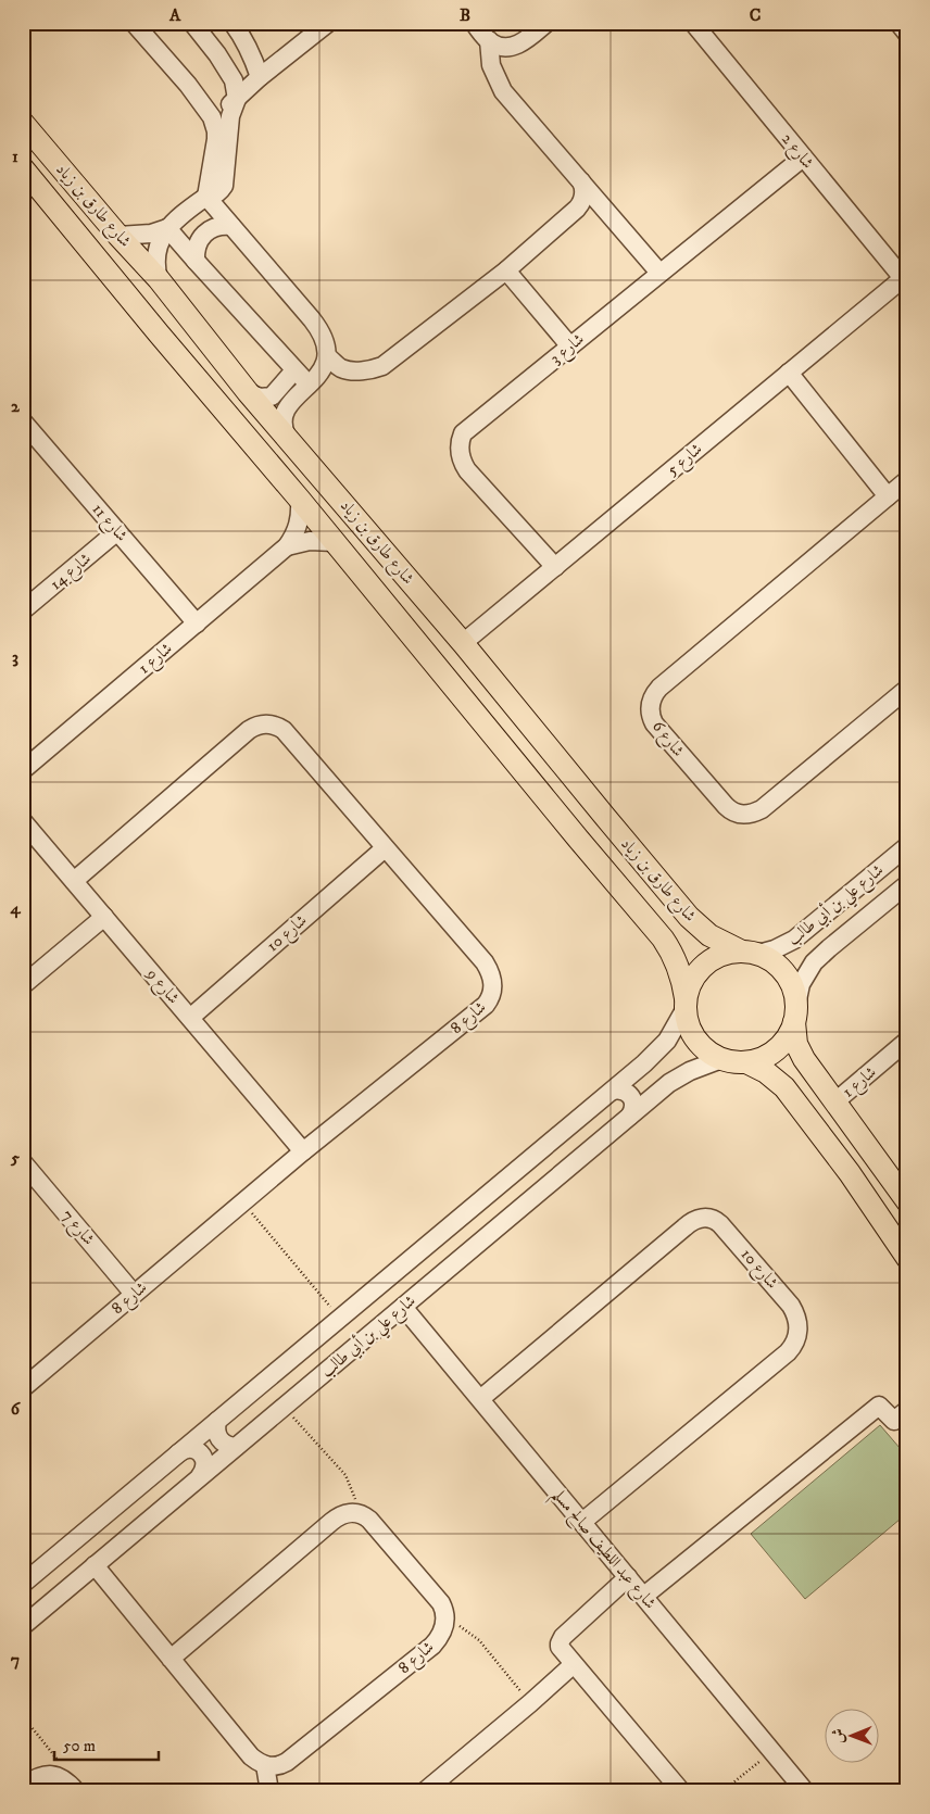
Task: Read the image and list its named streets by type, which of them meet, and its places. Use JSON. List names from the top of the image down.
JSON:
{
  "streets": {
    "main road": ["شارع طارق بن زياد"],
    "street": [
      "شارع 2",
      "شارع 3",
      "شارع 5",
      "شارع 11",
      "شارع 14",
      "شارع 1",
      "شارع 6",
      "شارع علي بن أبي طالب",
      "شارع 10",
      "شارع 9",
      "شارع 8",
      "شارع 7",
      "شارع عبد اللطيف صالح مسلم"
    ]
  },
  "crossings": [
    ["شارع 2", "شارع 3"],
    ["شارع 2", "شارع 5"],
    ["شارع طارق بن زياد", "شارع 5"],
    ["شارع طارق بن زياد", "شارع 1"],
    ["شارع طارق بن زياد", "شارع علي بن أبي طالب"],
    ["شارع 3", "شارع 5"],
    ["شارع 11", "شارع 14"],
    ["شارع 11", "شارع 1"],
    ["شارع علي بن أبي طالب", "شارع عبد اللطيف صالح مسلم"],
    ["شارع 10", "شارع 9"],
    ["شارع 10", "شارع 8"],
    ["شارع 10", "شارع عبد اللطيف صالح مسلم"],
    ["شارع 9", "شارع 8"],
    ["شارع 8", "شارع 7"]
  ],
  "scale_bar": "50 m",
  "north": "left",
  "grid": {
    "columns": ["A", "B", "C"],
    "rows": [
      "1",
      "2",
      "3",
      "4",
      "5",
      "6",
      "7"
    ]
  }
}
